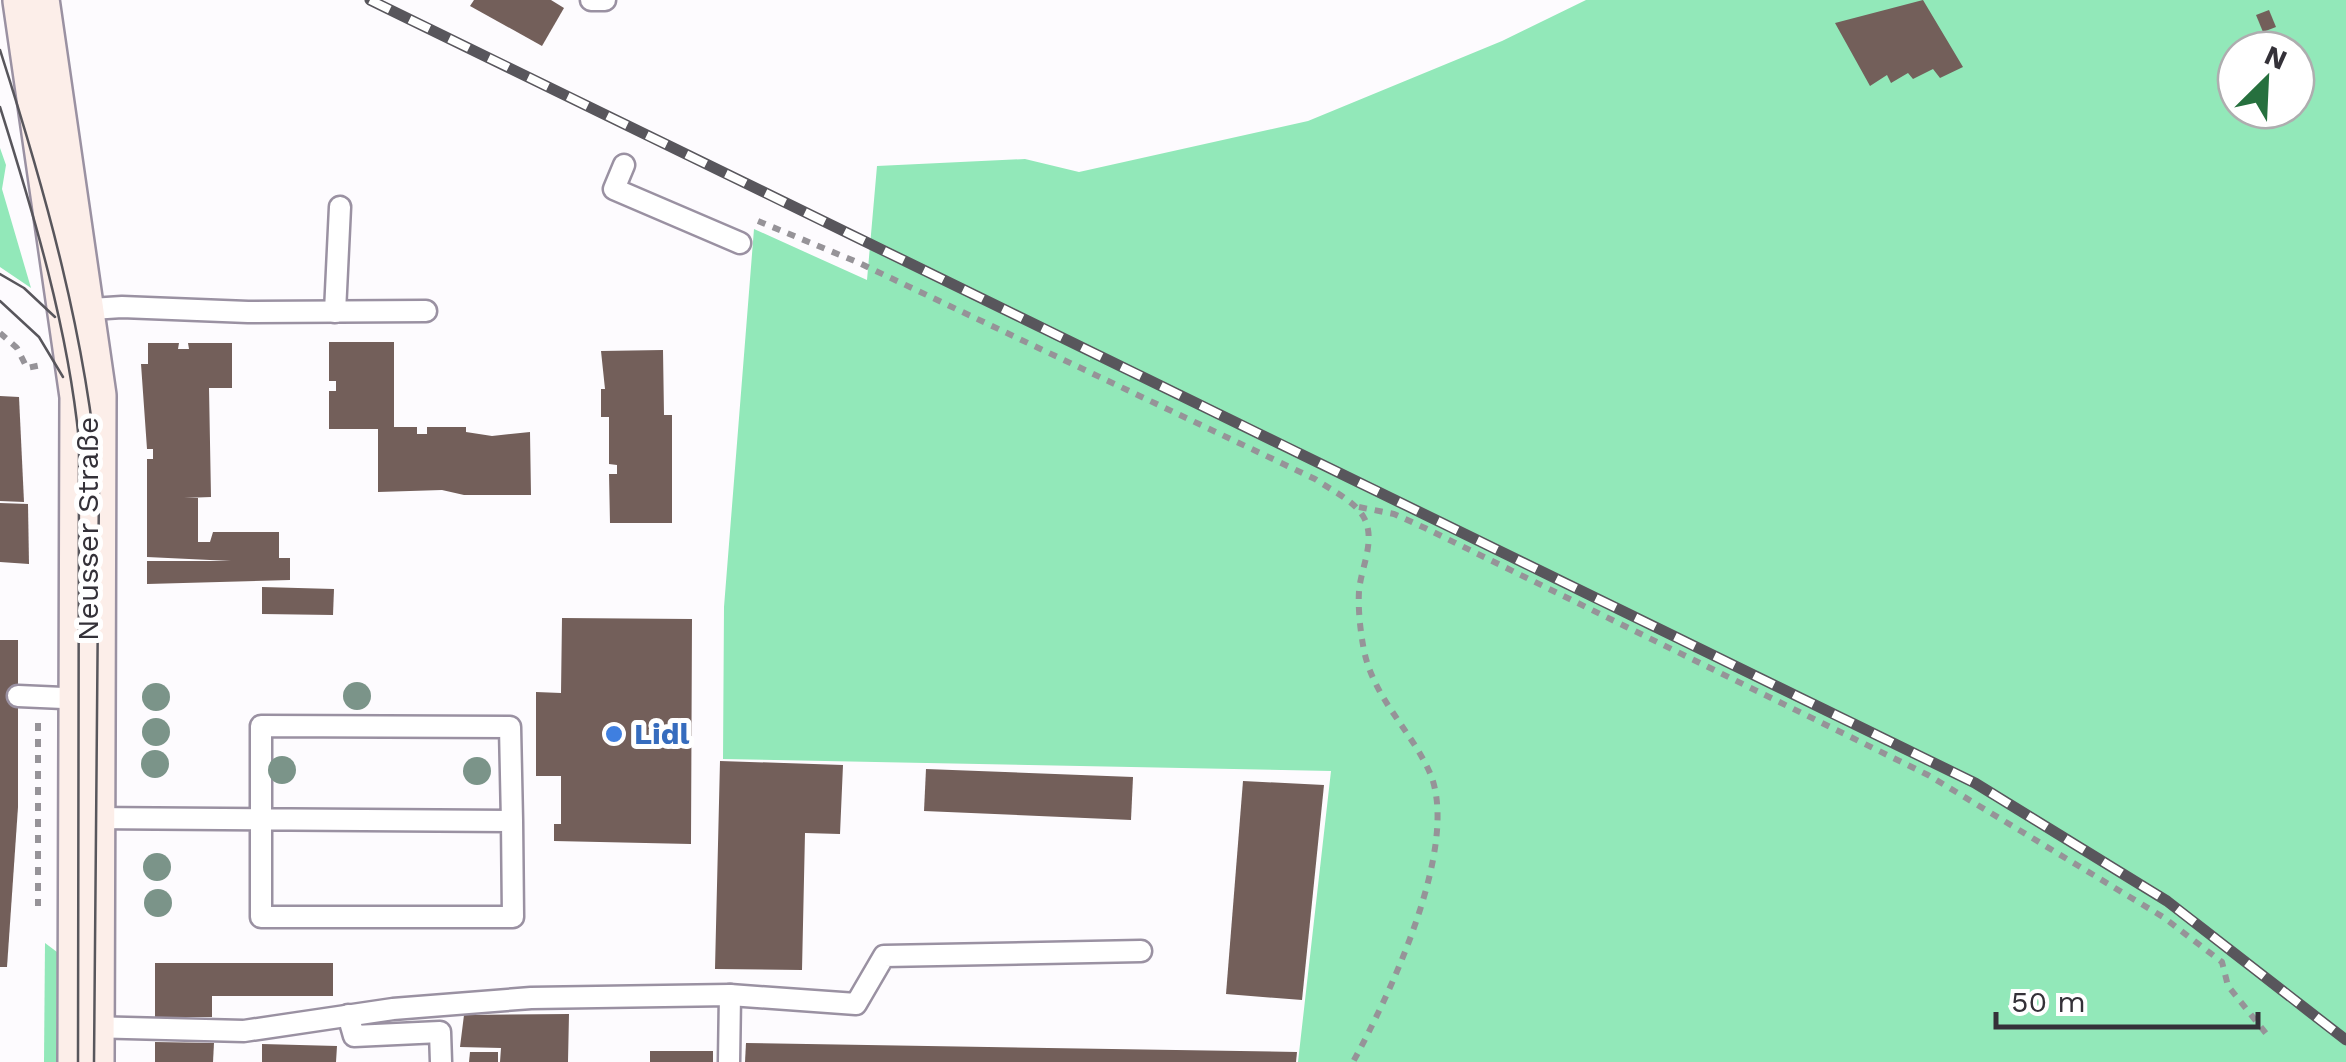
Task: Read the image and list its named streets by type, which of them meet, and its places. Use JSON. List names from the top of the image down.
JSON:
{
  "streets": {
    "main road": ["Neusser Straße"]
  },
  "places": ["Lidl"],
  "scale_bar": "50 m",
  "north": "top right"
}
